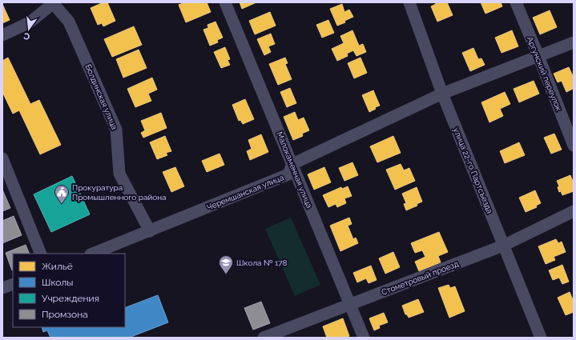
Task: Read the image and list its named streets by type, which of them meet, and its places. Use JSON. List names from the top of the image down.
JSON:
{
  "streets": {
    "street": [
      "Аргунский переулок",
      "Болдинская улица",
      "Малокаменная улица",
      "улица 22-го Партсъезда",
      "Черемшанская улица",
      "Стометровый проезд"
    ]
  },
  "crossings": [
    ["Болдинская улица", "Черемшанская улица"],
    ["Малокаменная улица", "Черемшанская улица"],
    ["Малокаменная улица", "Стометровый проезд"],
    ["улица 22-го Партсъезда", "Стометровый проезд"]
  ],
  "places": {
    "public building": ["Прокуратура Промышленного района"],
    "school or university": ["Школа № 178"]
  },
  "legend": [
    "Жильё",
    "Школы",
    "Учреждения",
    "Промзона"
  ],
  "north": "bottom"
}
